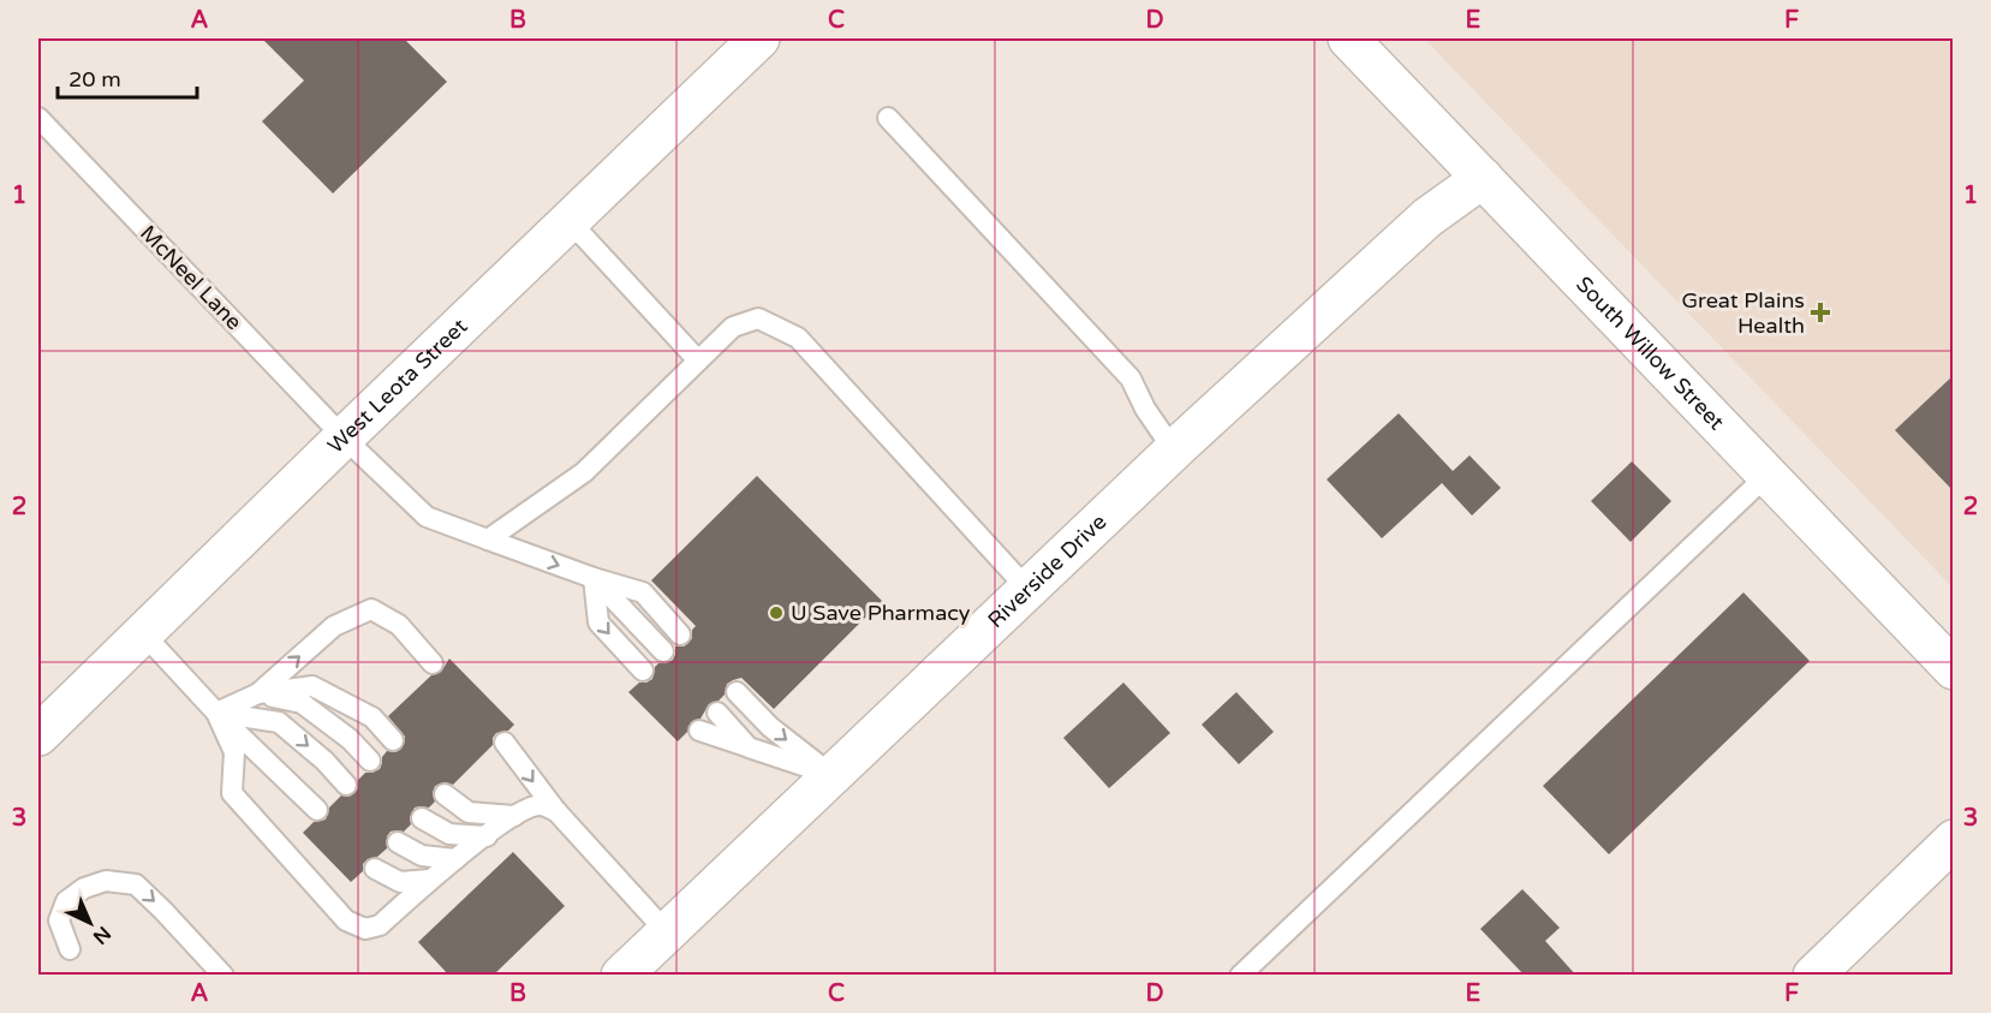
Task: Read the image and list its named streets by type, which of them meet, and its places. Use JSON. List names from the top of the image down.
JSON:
{
  "streets": {
    "main road": ["South Willow Street", "West Leota Street", "Riverside Drive"],
    "lane": ["McNeel Lane"]
  },
  "crossings": [
    ["McNeel Lane", "West Leota Street"],
    ["South Willow Street", "Riverside Drive"]
  ],
  "places": {
    "health": ["Great Plains Health"],
    "other": ["U Save Pharmacy"]
  },
  "scale_bar": "20 m",
  "north": "bottom right",
  "grid": {
    "columns": [
      "A",
      "B",
      "C",
      "D",
      "E",
      "F"
    ],
    "rows": ["1", "2", "3"]
  }
}
